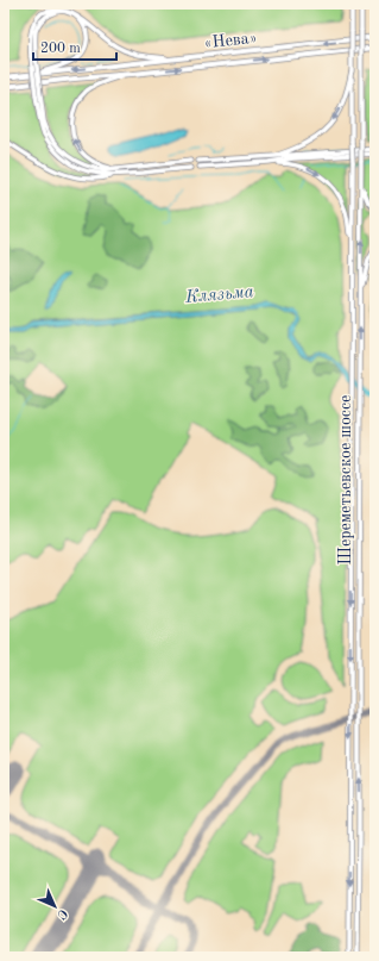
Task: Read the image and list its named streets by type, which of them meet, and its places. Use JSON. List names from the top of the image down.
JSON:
{
  "streets": {
    "highway": ["«Нева»"],
    "main road": ["Шереметьевское шоссе"]
  },
  "water": ["Клязьма"],
  "scale_bar": "200 m",
  "north": "bottom right"
}
